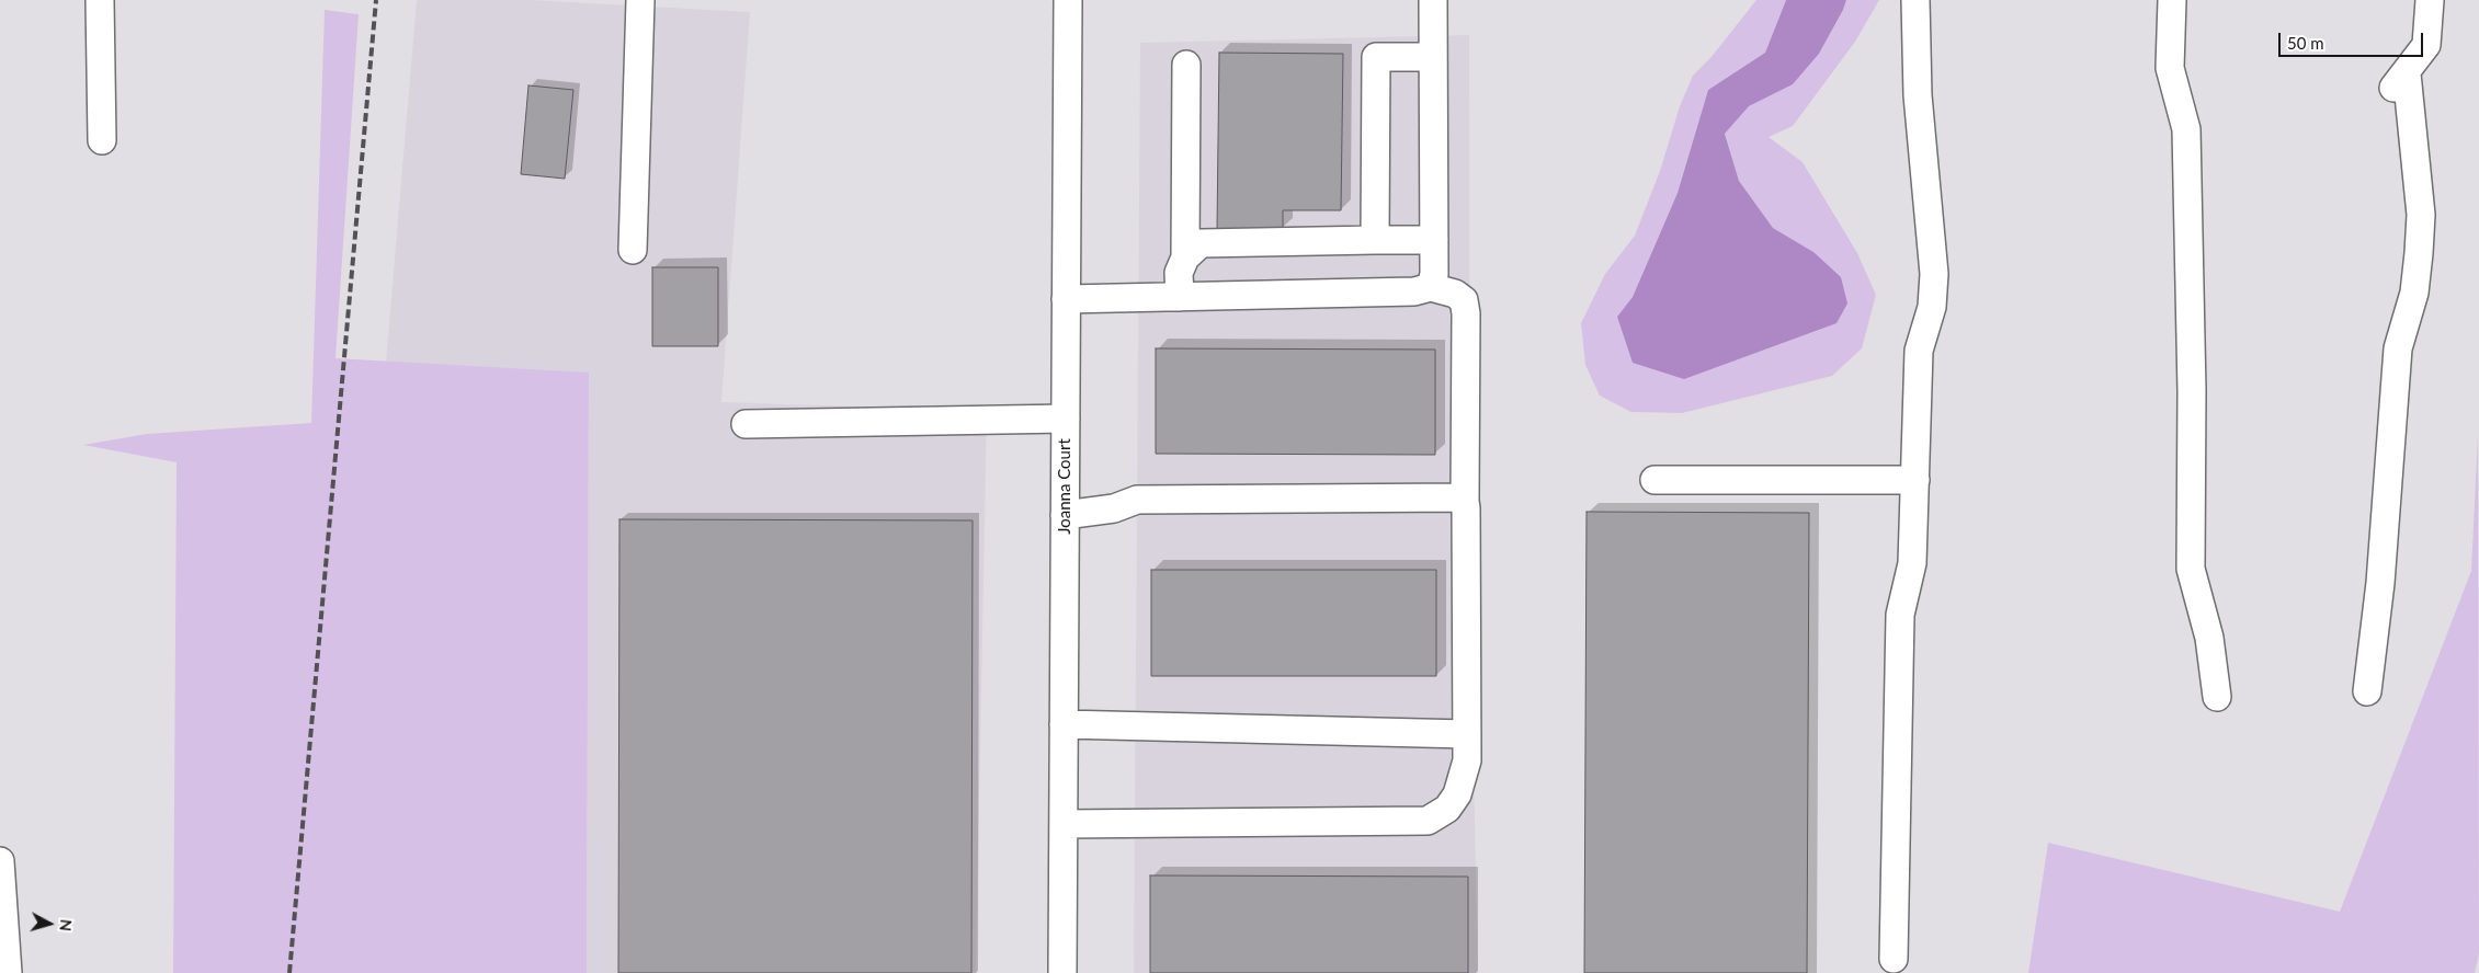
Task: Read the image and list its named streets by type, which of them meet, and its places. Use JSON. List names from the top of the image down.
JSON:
{
  "streets": {
    "street": ["Joanna Court"]
  },
  "scale_bar": "50 m",
  "north": "right"
}
